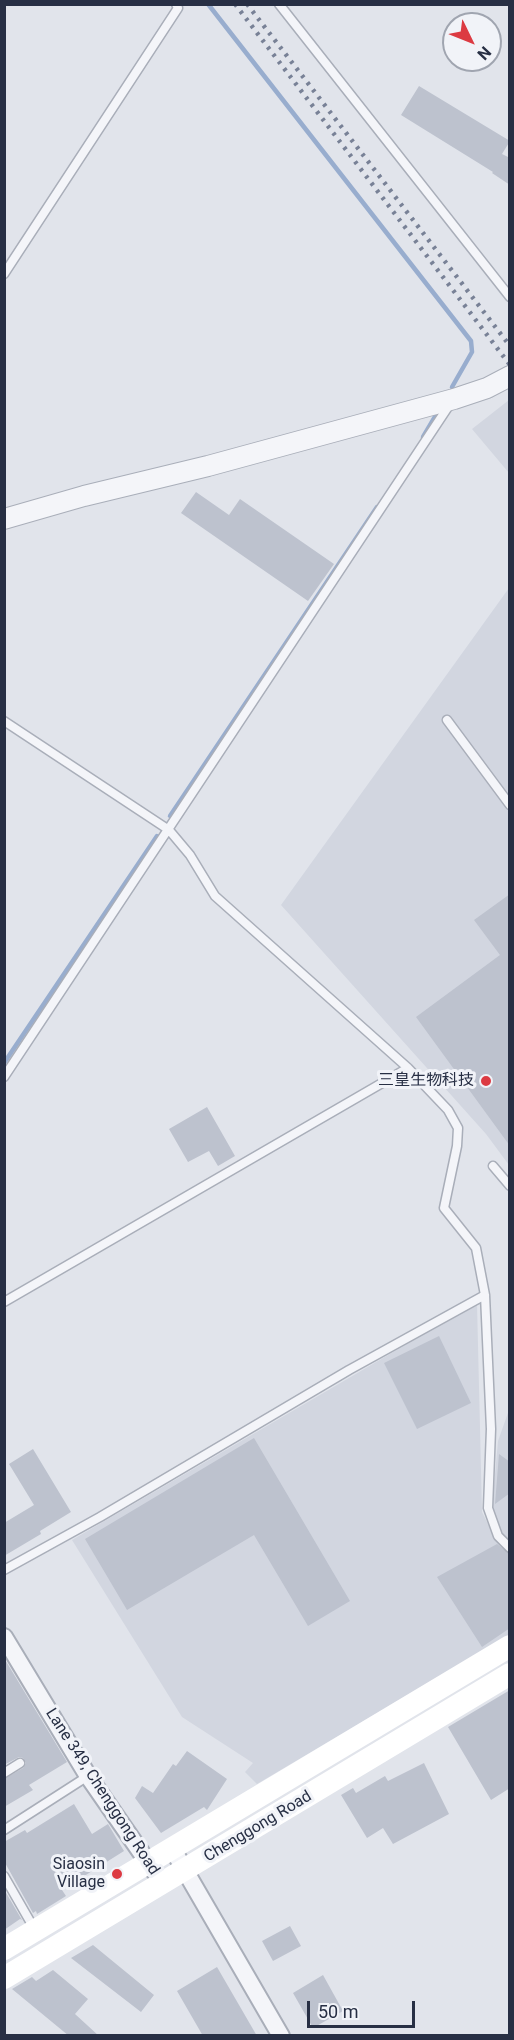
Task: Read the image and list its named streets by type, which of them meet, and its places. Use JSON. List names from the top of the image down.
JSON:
{
  "streets": {
    "main road": ["Chenggong Road"],
    "street": ["Lane 349, Chenggong Road"]
  },
  "crossings": [
    ["Lane 349, Chenggong Road", "Chenggong Road"]
  ],
  "places": ["三皇生物科技", "Siaosin Village"],
  "scale_bar": "50 m",
  "north": "bottom right"
}
